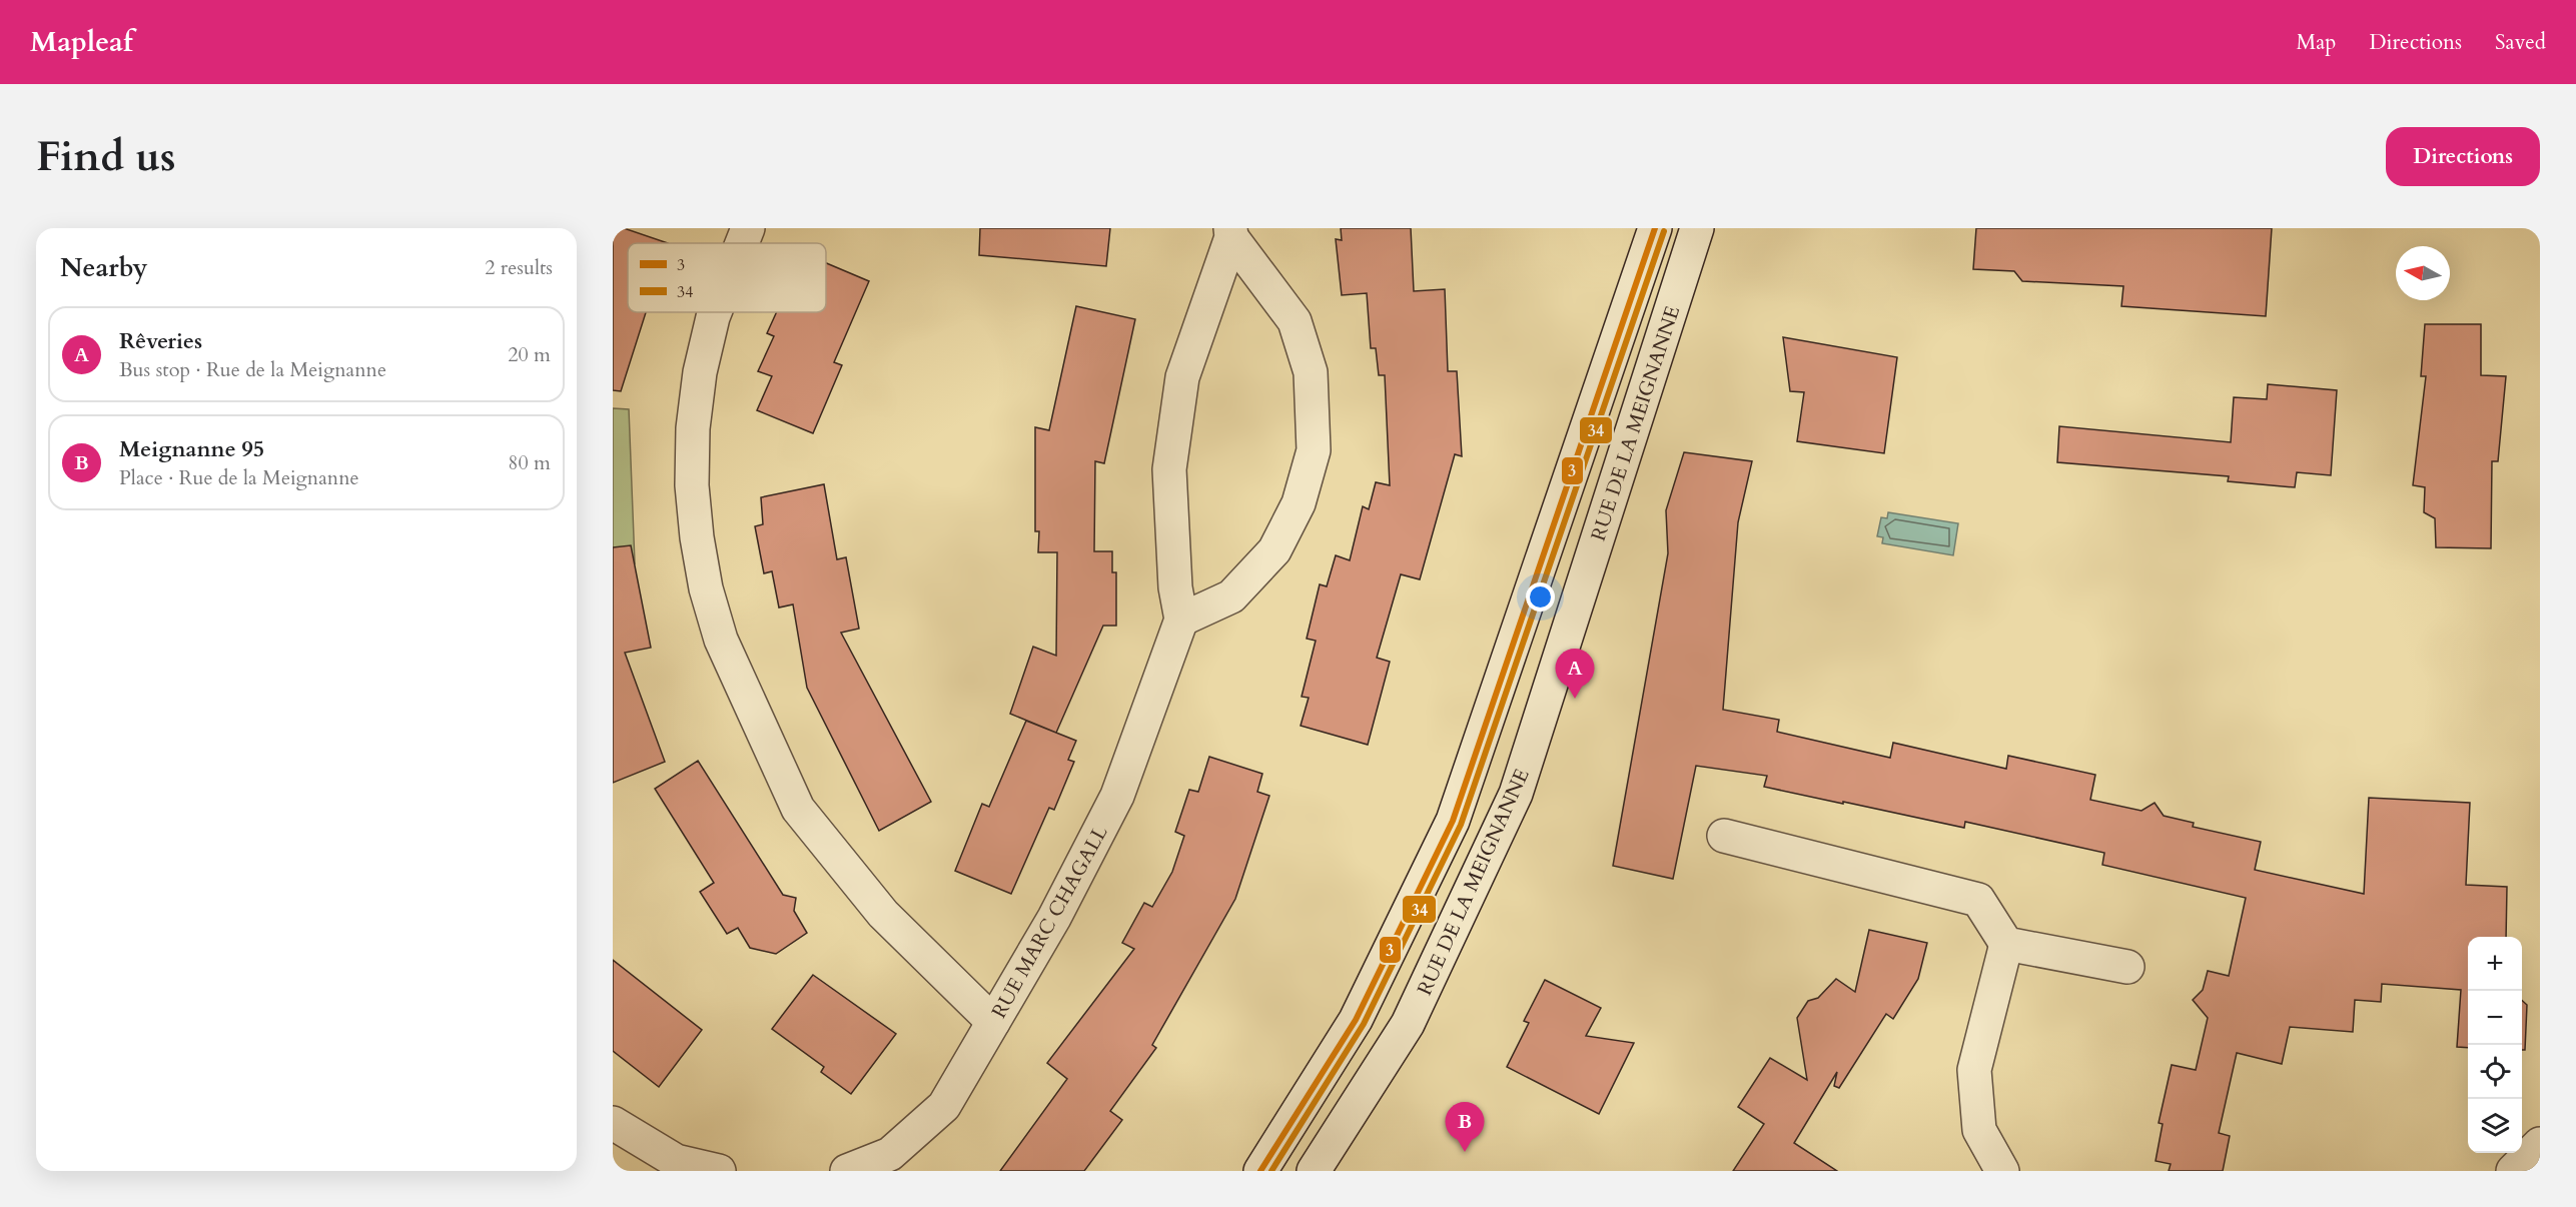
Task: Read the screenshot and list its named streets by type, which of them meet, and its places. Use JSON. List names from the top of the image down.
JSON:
{
  "streets": {
    "street": ["RUE DE LA MEIGNANNE", "RUE MARC CHAGALL"]
  },
  "lines": ["transit line 3", "transit line 34"],
  "legend": ["3", "34"],
  "north": "left",
  "page": {
    "header": "Mapleaf",
    "nav": ["Map", "Directions", "Saved"],
    "buttons": "Directions",
    "title": "Find us",
    "heading": ["Nearby", "2 results"],
    "list": [
      {
        "mark": "A",
        "name": "Rêveries",
        "note": "Bus stop · Rue de la Meignanne",
        "value": "20 m"
      },
      {
        "mark": "B",
        "name": "Meignanne 95",
        "note": "Place · Rue de la Meignanne",
        "value": "80 m"
      }
    ],
    "pins": ["A", "B"],
    "map_buttons": ["+", "−"]
  }
}
